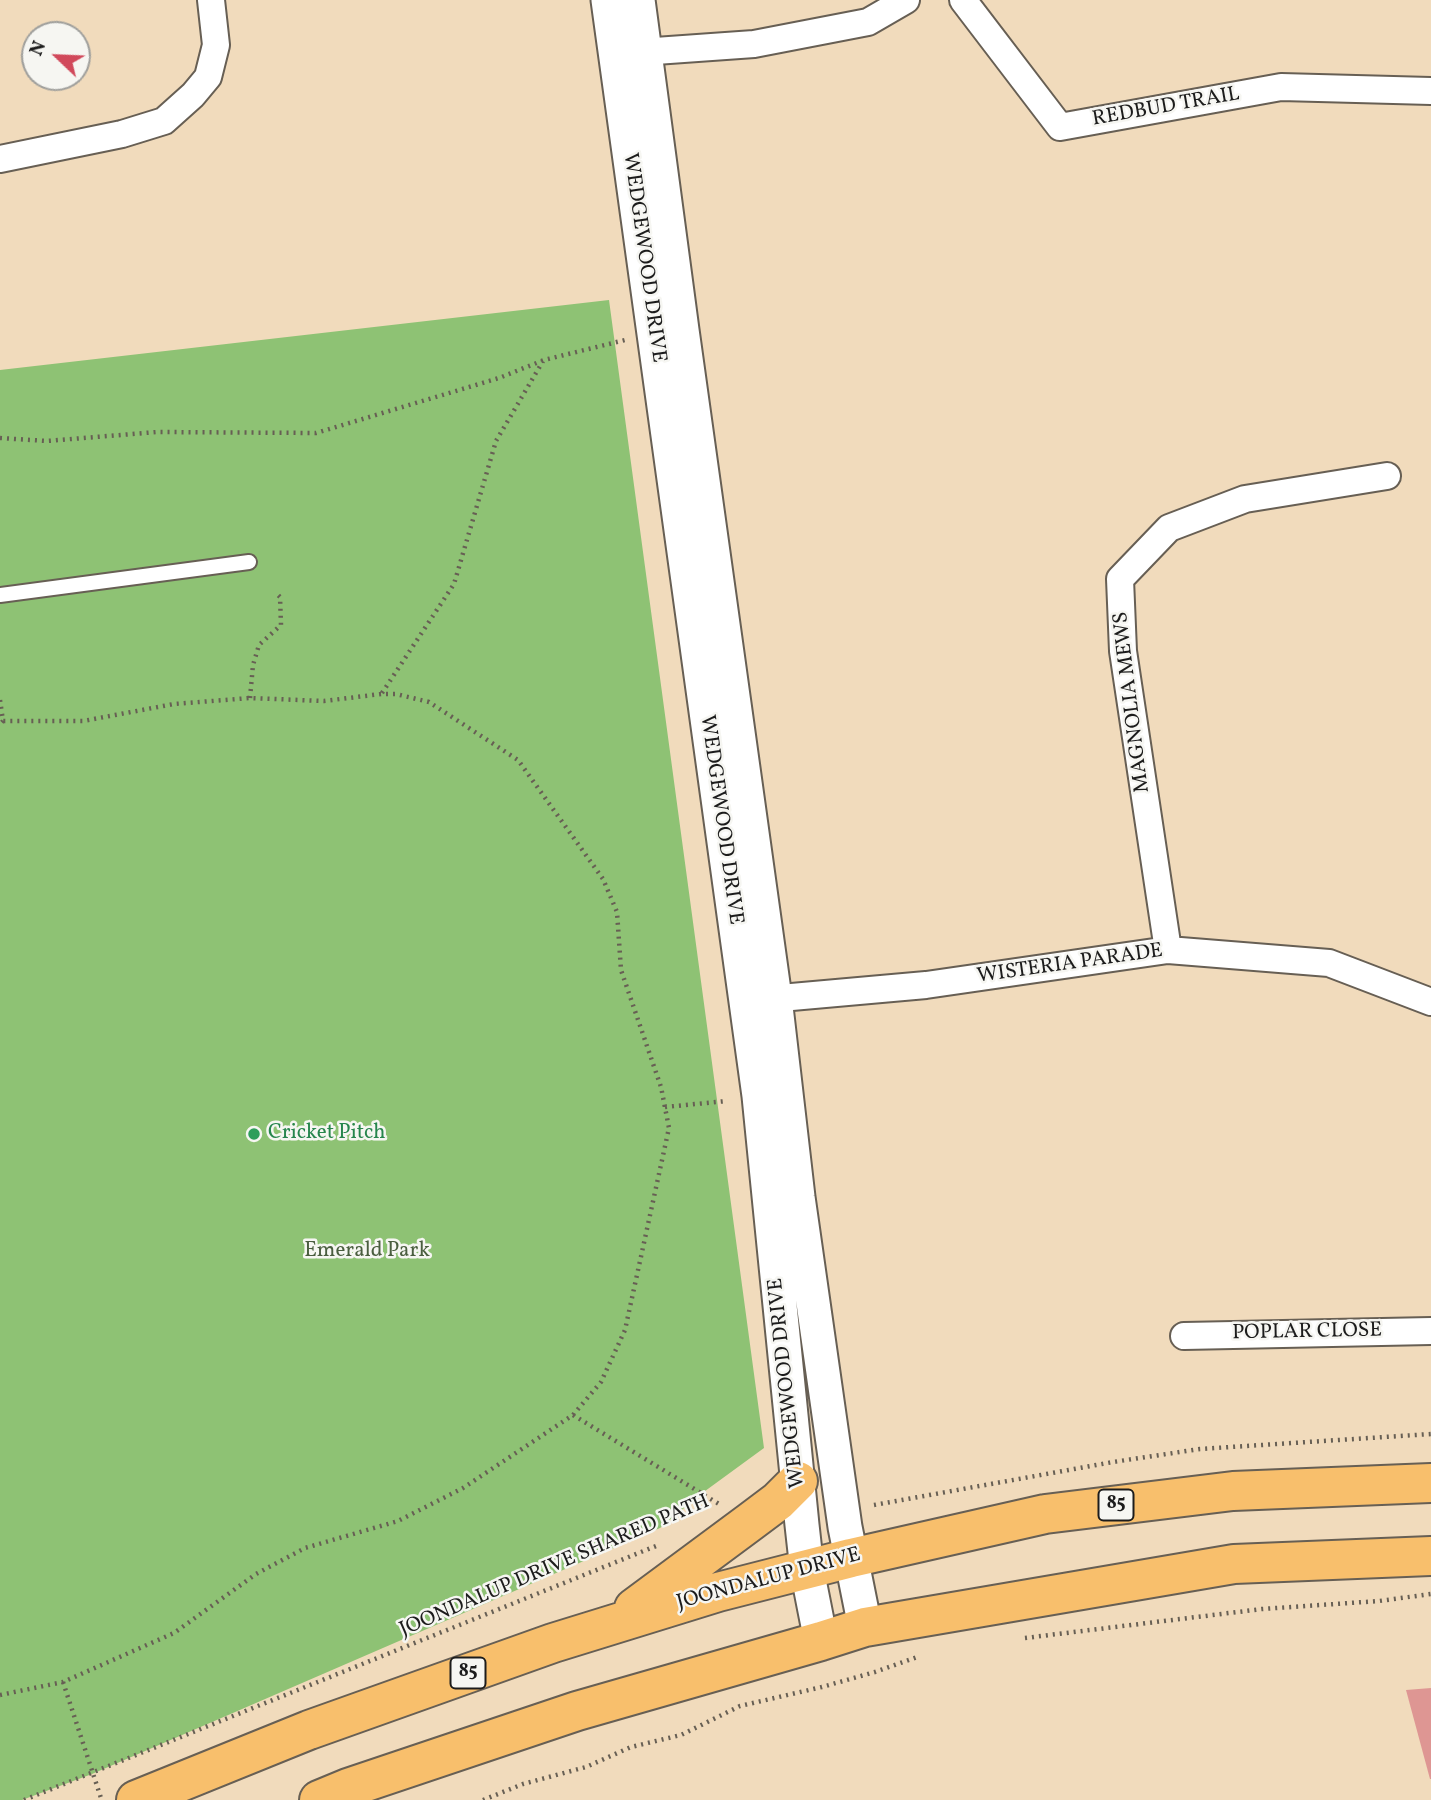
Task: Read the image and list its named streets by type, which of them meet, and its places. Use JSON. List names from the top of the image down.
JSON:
{
  "streets": {
    "main road": ["85", "JOONDALUP DRIVE"],
    "street": [
      "REDBUD TRAIL",
      "WEDGEWOOD DRIVE",
      "MAGNOLIA MEWS",
      "WISTERIA PARADE",
      "POPLAR CLOSE"
    ],
    "path": ["JOONDALUP DRIVE SHARED PATH"]
  },
  "crossings": [
    ["WEDGEWOOD DRIVE", "WISTERIA PARADE"],
    ["WEDGEWOOD DRIVE", "JOONDALUP DRIVE"],
    ["MAGNOLIA MEWS", "WISTERIA PARADE"]
  ],
  "parks": ["Emerald Park"],
  "places": ["Cricket Pitch"],
  "north": "top left"
}
